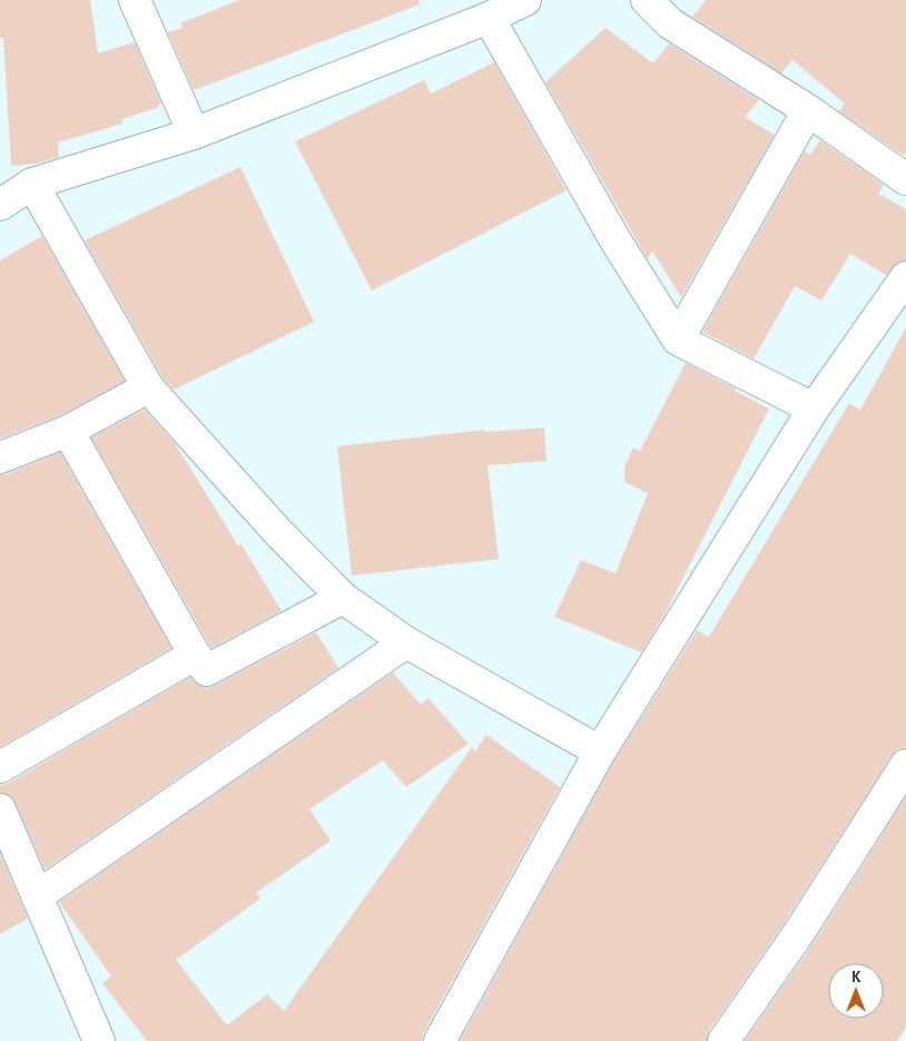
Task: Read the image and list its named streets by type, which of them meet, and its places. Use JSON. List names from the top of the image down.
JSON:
{
  "north": "top"
}
